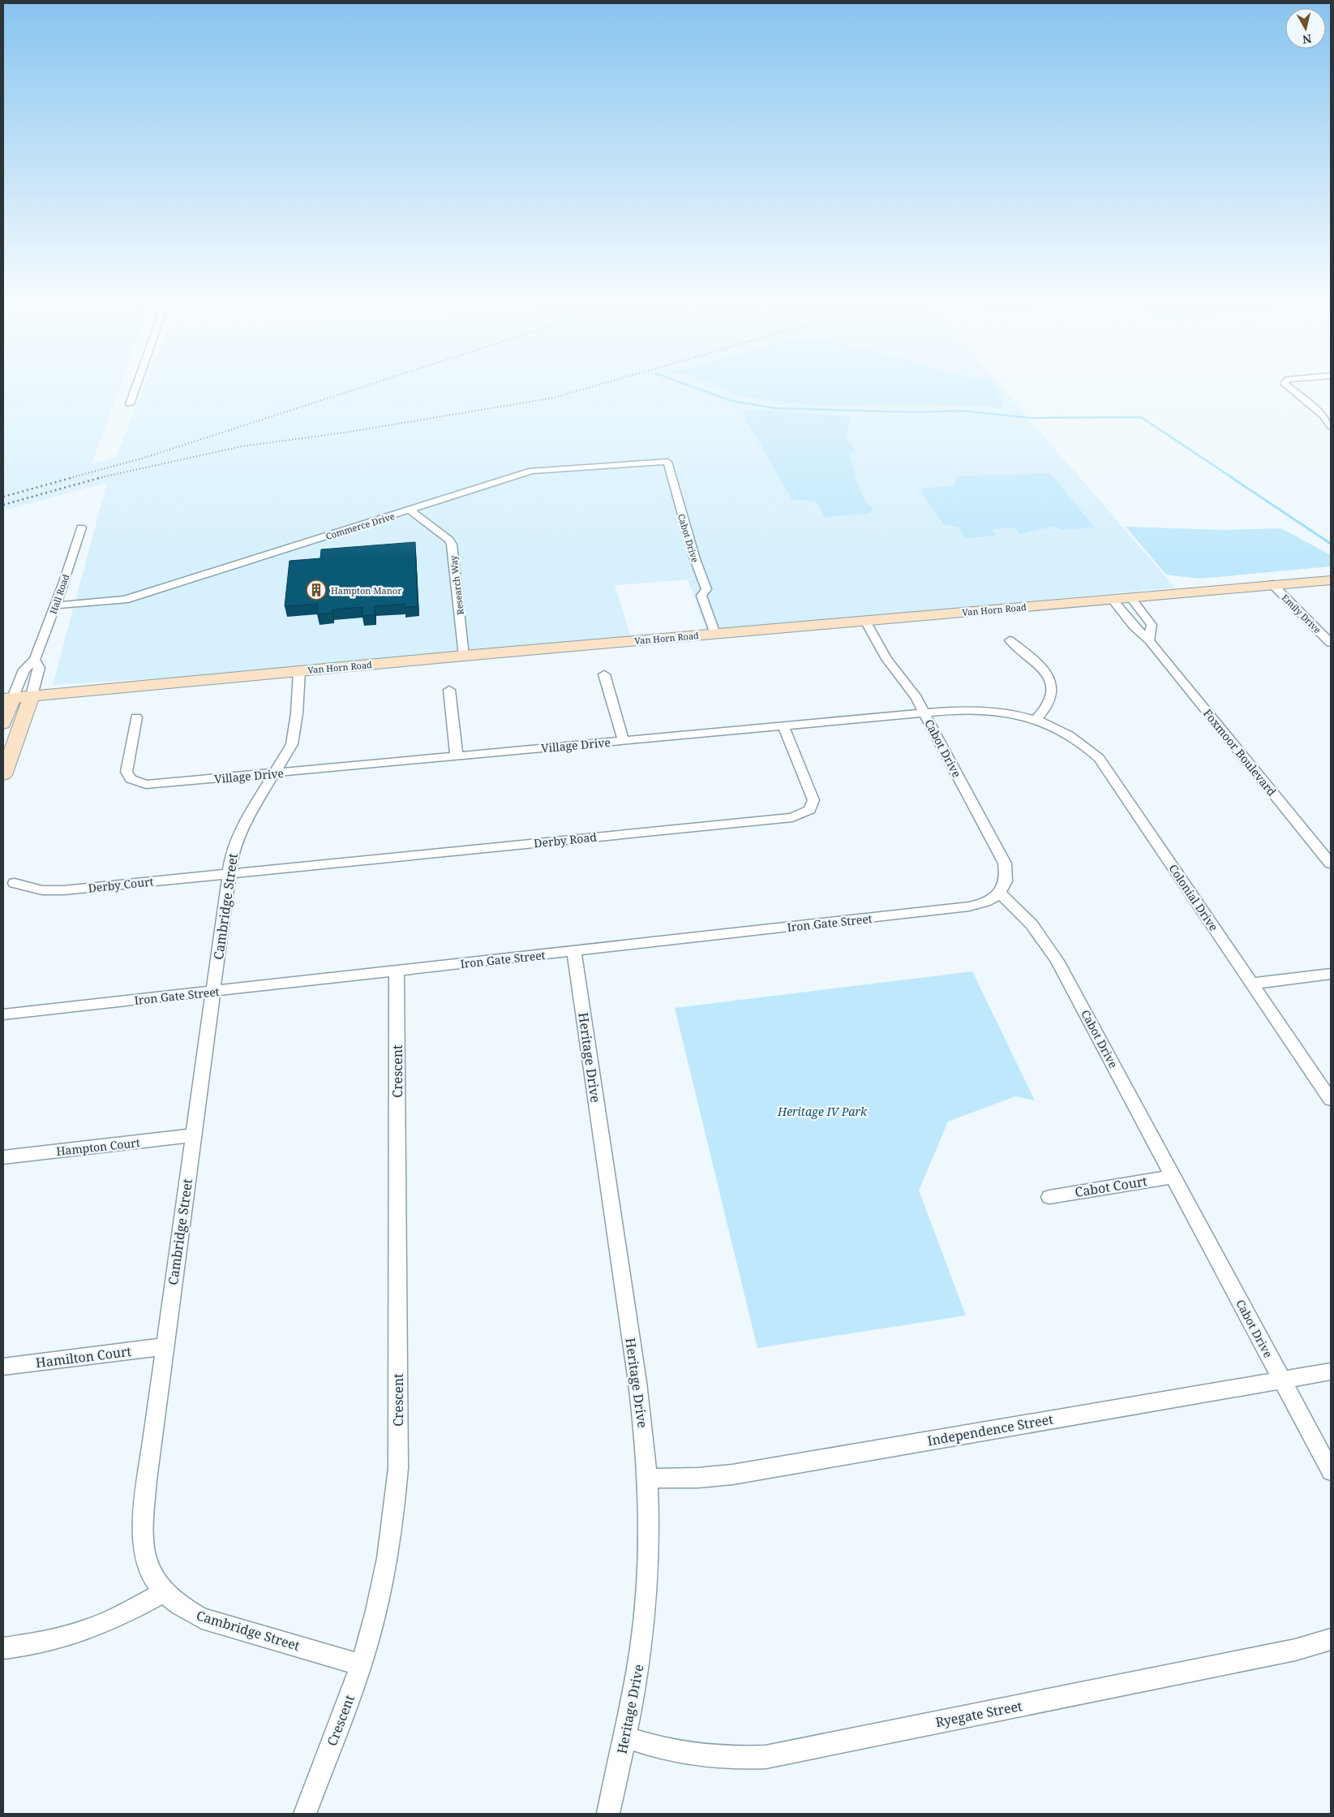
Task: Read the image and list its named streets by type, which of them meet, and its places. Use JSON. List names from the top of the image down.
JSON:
{
  "streets": {
    "main road": ["Hall Road", "Van Horn Road"],
    "street": [
      "Commerce Drive",
      "Cabot Drive",
      "Research Way",
      "Emily Drive",
      "Village Drive",
      "Foxmoor Boulevard",
      "Derby Road",
      "Derby Court",
      "Colonial Drive",
      "Cambridge Street",
      "Iron Gate Street",
      "Heritage Drive",
      "Crescent",
      "Hampton Court",
      "Cabot Court",
      "Hamilton Court",
      "Independence Street",
      "Ryegate Street"
    ]
  },
  "crossings": [
    ["Commerce Drive", "Cabot Drive"],
    ["Commerce Drive", "Research Way"],
    ["Commerce Drive", "Hall Road"],
    ["Cabot Drive", "Van Horn Road"],
    ["Cabot Drive", "Village Drive"],
    ["Cabot Drive", "Iron Gate Street"],
    ["Cabot Drive", "Cabot Court"],
    ["Cabot Drive", "Independence Street"],
    ["Research Way", "Van Horn Road"],
    ["Hall Road", "Van Horn Road"],
    ["Van Horn Road", "Emily Drive"],
    ["Van Horn Road", "Foxmoor Boulevard"],
    ["Van Horn Road", "Cambridge Street"],
    ["Village Drive", "Derby Road"],
    ["Village Drive", "Colonial Drive"],
    ["Village Drive", "Cambridge Street"],
    ["Derby Road", "Derby Court"],
    ["Derby Road", "Cambridge Street"],
    ["Derby Court", "Cambridge Street"],
    ["Cambridge Street", "Iron Gate Street"],
    ["Cambridge Street", "Crescent"],
    ["Cambridge Street", "Hampton Court"],
    ["Cambridge Street", "Hamilton Court"],
    ["Iron Gate Street", "Heritage Drive"],
    ["Iron Gate Street", "Crescent"],
    ["Heritage Drive", "Independence Street"],
    ["Heritage Drive", "Ryegate Street"]
  ],
  "parks": ["Heritage IV Park"],
  "places": {
    "building": ["Hampton Manor"]
  },
  "north": "bottom"
}
